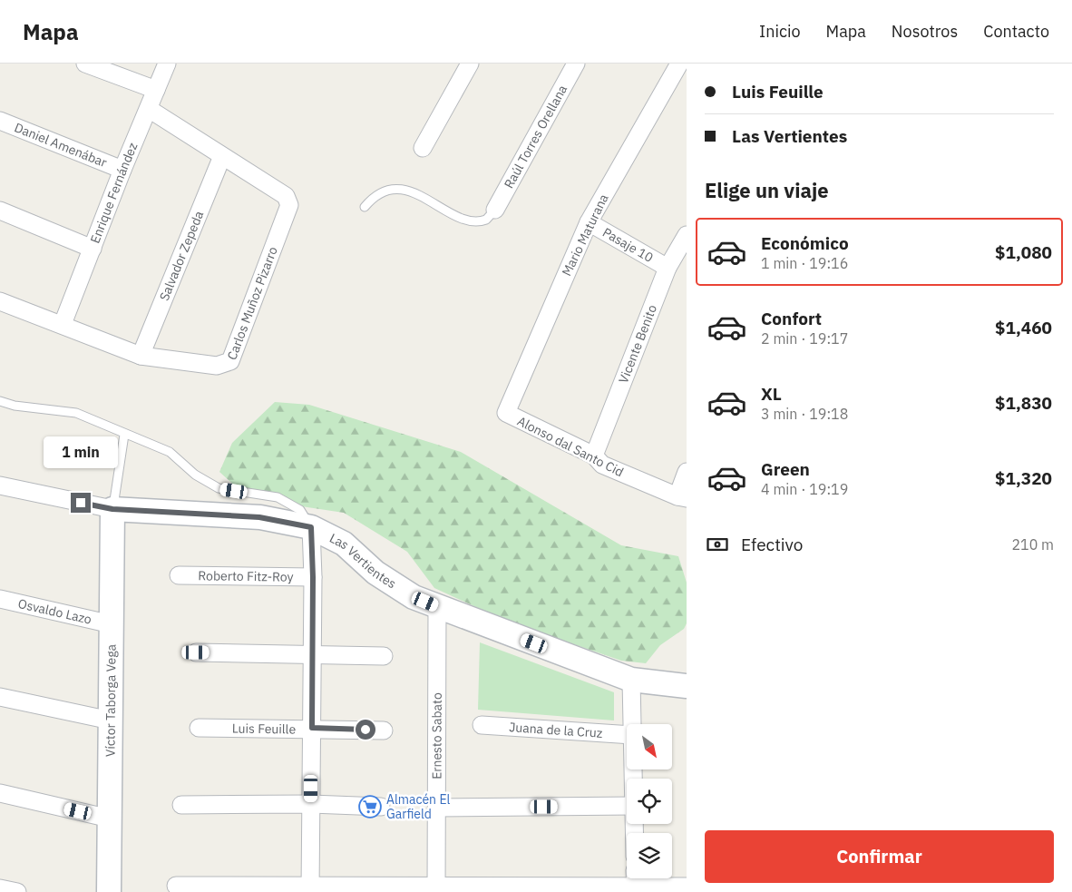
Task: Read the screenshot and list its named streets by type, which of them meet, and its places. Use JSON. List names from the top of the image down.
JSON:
{
  "streets": {
    "street": [
      "Raúl Torres Orellana",
      "Daniel Amenábar",
      "Enrique Fernández",
      "Mario Maturana",
      "Pasaje 10",
      "Salvador Zepeda",
      "Carlos Muñoz Pizarro",
      "Vicente Benito",
      "Alonso dal Santo Cid",
      "Las Vertientes",
      "Roberto Fitz-Roy",
      "Osvaldo Lazo",
      "Víctor Taborga Vega",
      "Luis Feuille",
      "Juana de la Cruz",
      "Ernesto Sabato"
    ]
  },
  "crossings": [
    ["Daniel Amenábar", "Enrique Fernández"],
    ["Enrique Fernández", "Carlos Muñoz Pizarro"],
    ["Mario Maturana", "Pasaje 10"],
    ["Mario Maturana", "Alonso dal Santo Cid"],
    ["Pasaje 10", "Vicente Benito"],
    ["Salvador Zepeda", "Carlos Muñoz Pizarro"],
    ["Vicente Benito", "Alonso dal Santo Cid"],
    ["Las Vertientes", "Víctor Taborga Vega"],
    ["Las Vertientes", "Ernesto Sabato"],
    ["Osvaldo Lazo", "Víctor Taborga Vega"]
  ],
  "places": {
    "supermarket": ["Almacén El Garfield"]
  },
  "north": "bottom right",
  "page": {
    "header": "Mapa",
    "nav": [
      "Inicio",
      "Mapa",
      "Nosotros",
      "Contacto"
    ],
    "banner": ["Luis Feuille", "Las Vertientes"],
    "heading": "Elige un viaje",
    "list": [
      {
        "name": "Económico",
        "note": "1 min · 19:16",
        "value": "$1,080"
      },
      {
        "name": "Confort",
        "note": "2 min · 19:17",
        "value": "$1,460"
      },
      {
        "name": "XL",
        "note": "3 min · 19:18",
        "value": "$1,830"
      },
      {
        "name": "Green",
        "note": "4 min · 19:19",
        "value": "$1,320"
      }
    ],
    "bubble": "1 min",
    "pay": ["Efectivo", "210 m"],
    "buttons": "Confirmar"
  }
}
